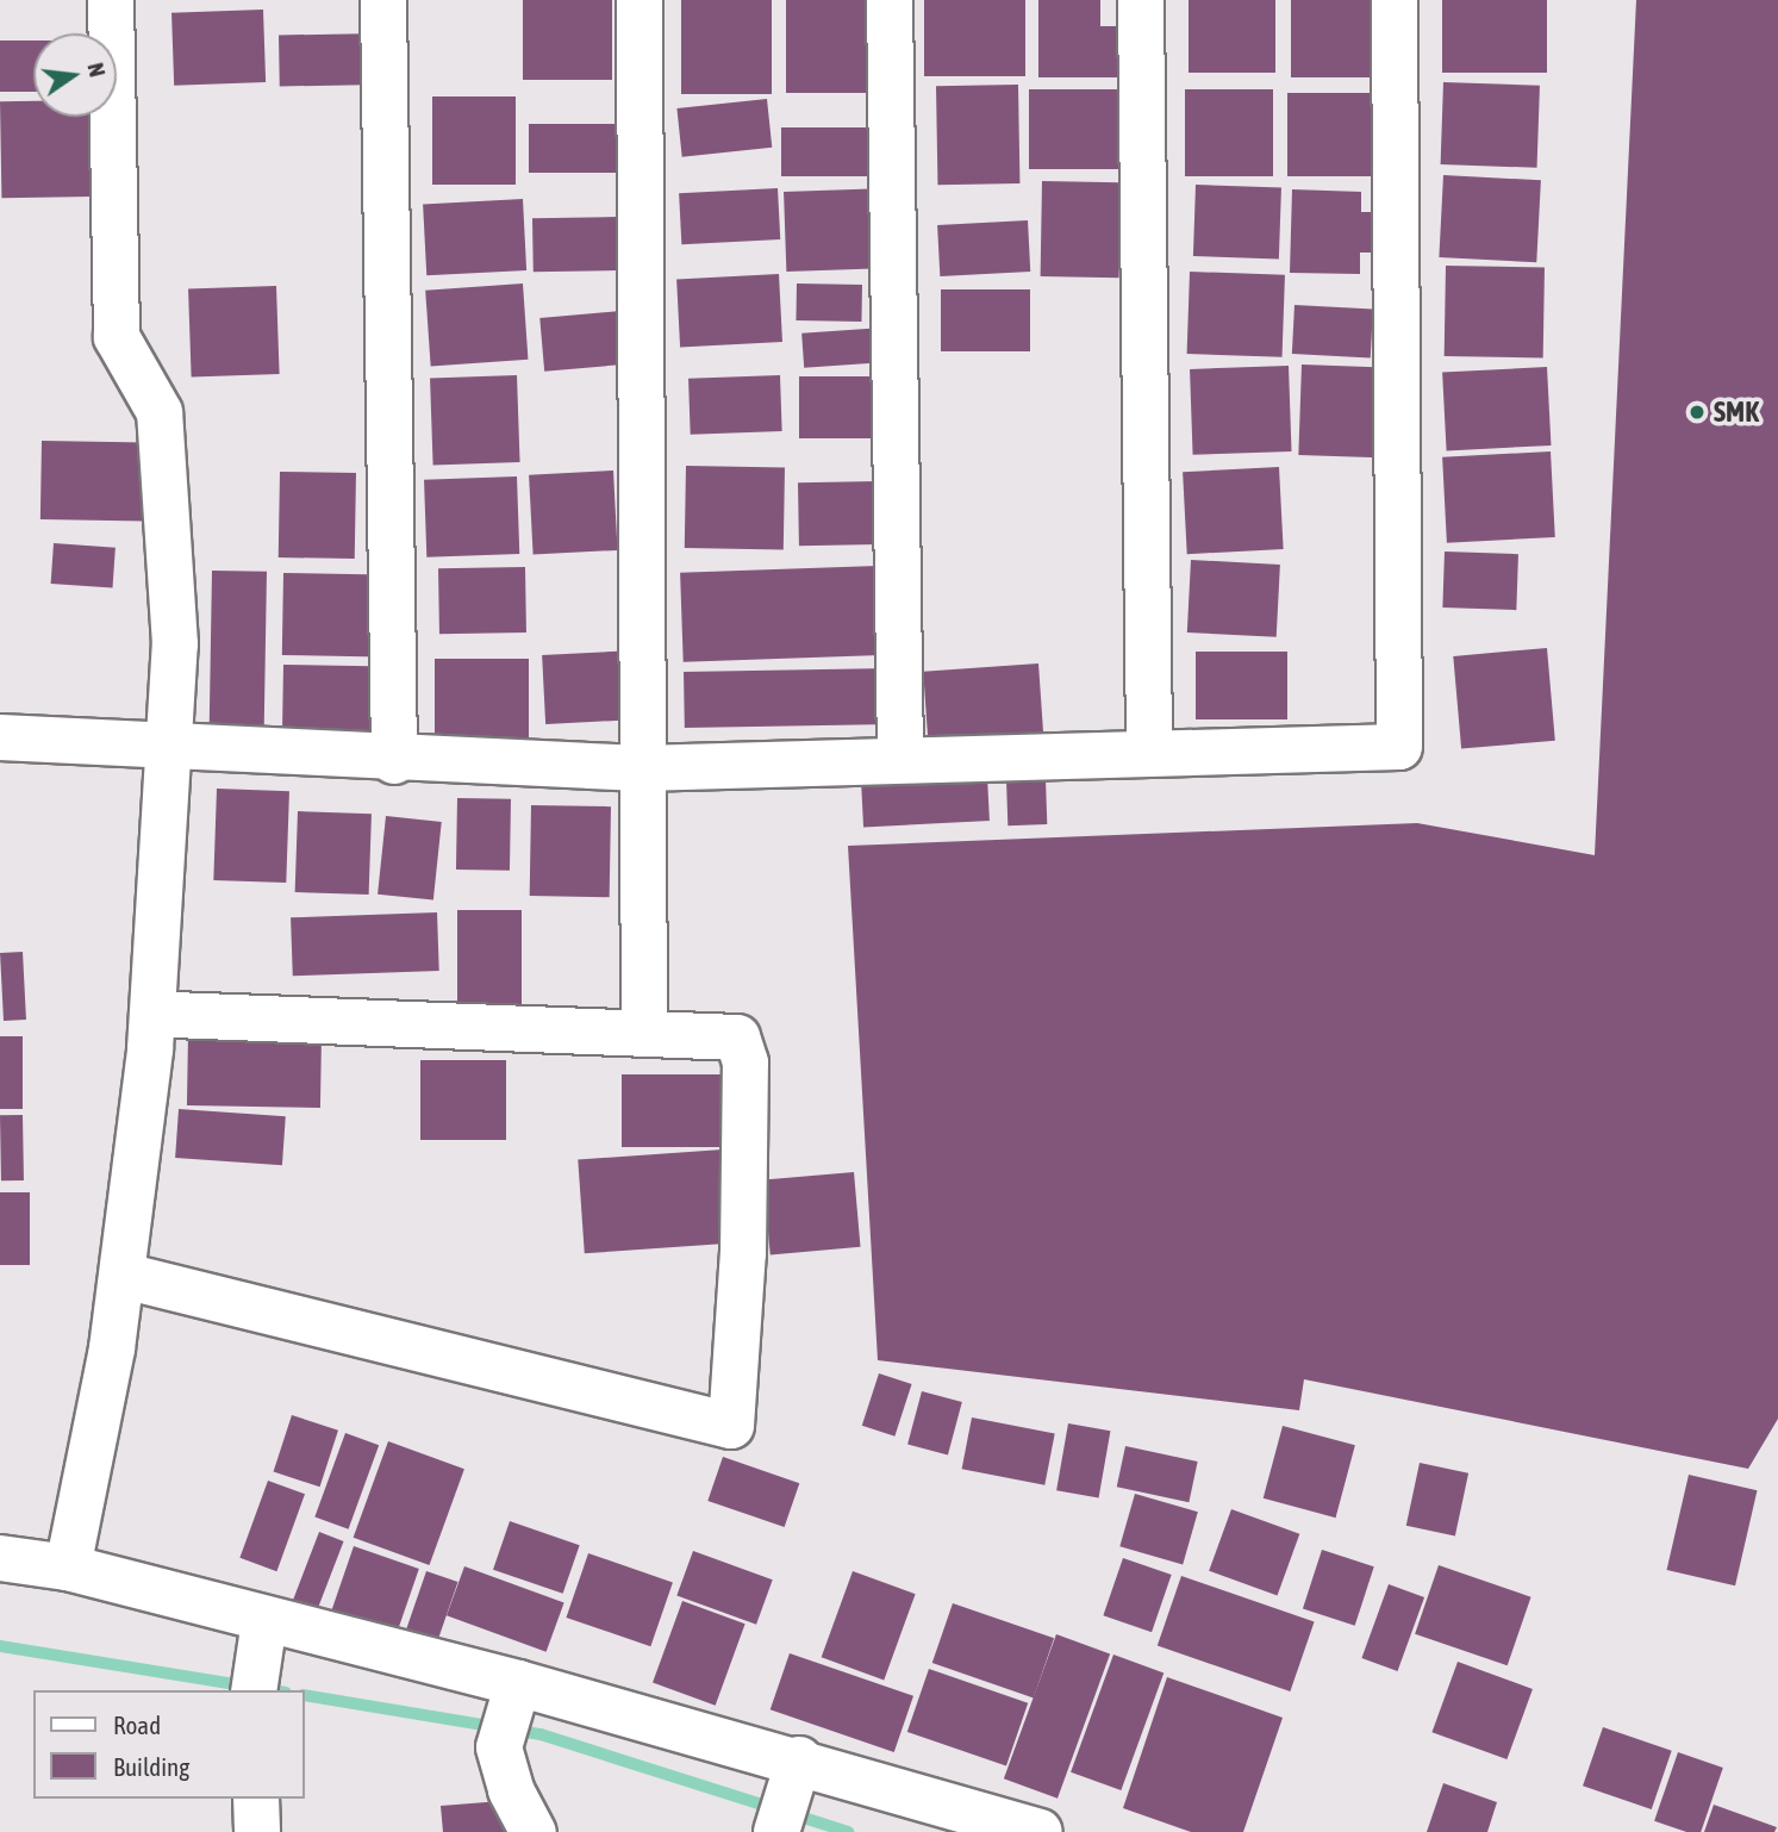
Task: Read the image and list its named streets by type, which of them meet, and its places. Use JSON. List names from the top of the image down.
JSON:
{
  "places": ["SMK"],
  "legend": ["Road", "Building"],
  "north": "right"
}
